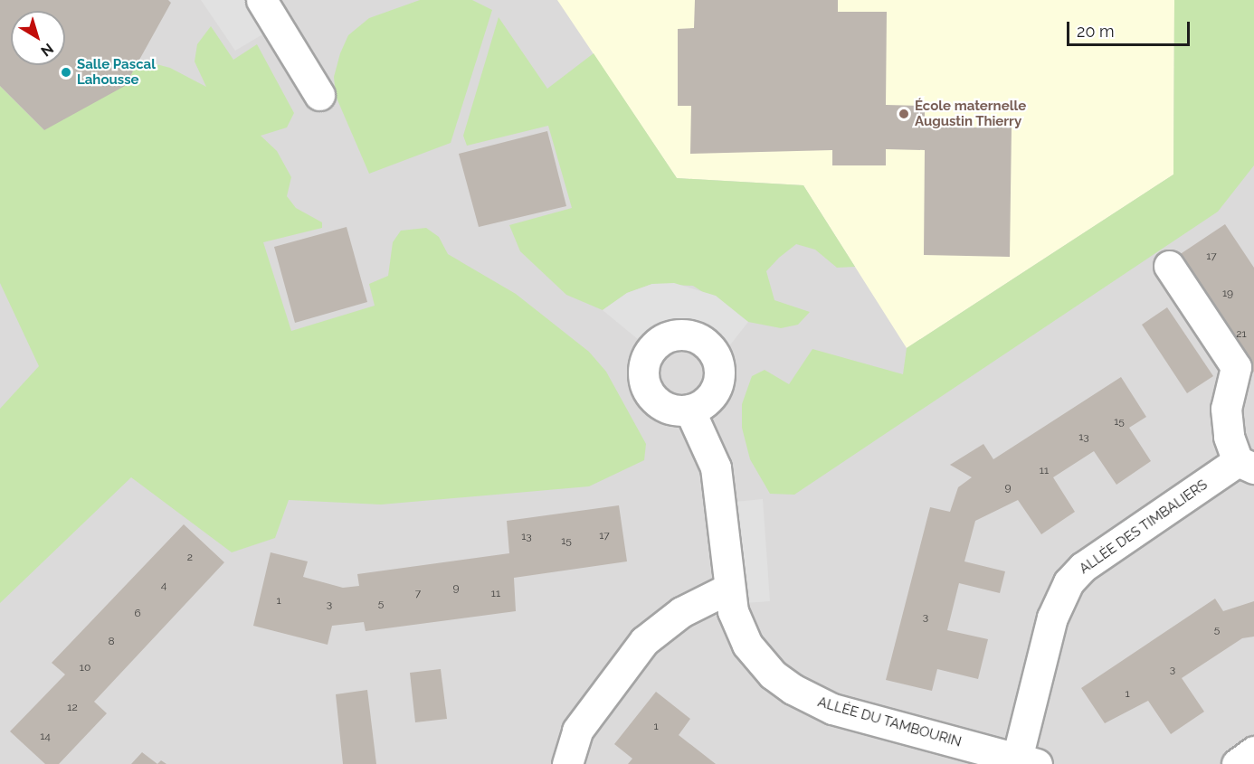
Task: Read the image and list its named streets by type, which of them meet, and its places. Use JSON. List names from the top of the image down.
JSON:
{
  "streets": {
    "street": ["ALLÉE DES TIMBALIERS", "ALLÉE DU TAMBOURIN"]
  },
  "crossings": [
    ["ALLÉE DES TIMBALIERS", "ALLÉE DU TAMBOURIN"]
  ],
  "places": ["Salle Pascal Lahousse", "École maternelle Augustin Thierry"],
  "house_numbers": [
    "17",
    "19",
    "21",
    "15",
    "13",
    "11",
    "9",
    "17",
    "13",
    "15",
    "2",
    "4",
    "9",
    "7",
    "11",
    "1",
    "5",
    "3",
    "6",
    "3",
    "5",
    "8",
    "10",
    "3",
    "1",
    "12",
    "1",
    "14"
  ],
  "scale_bar": "20 m",
  "north": "bottom right"
}
